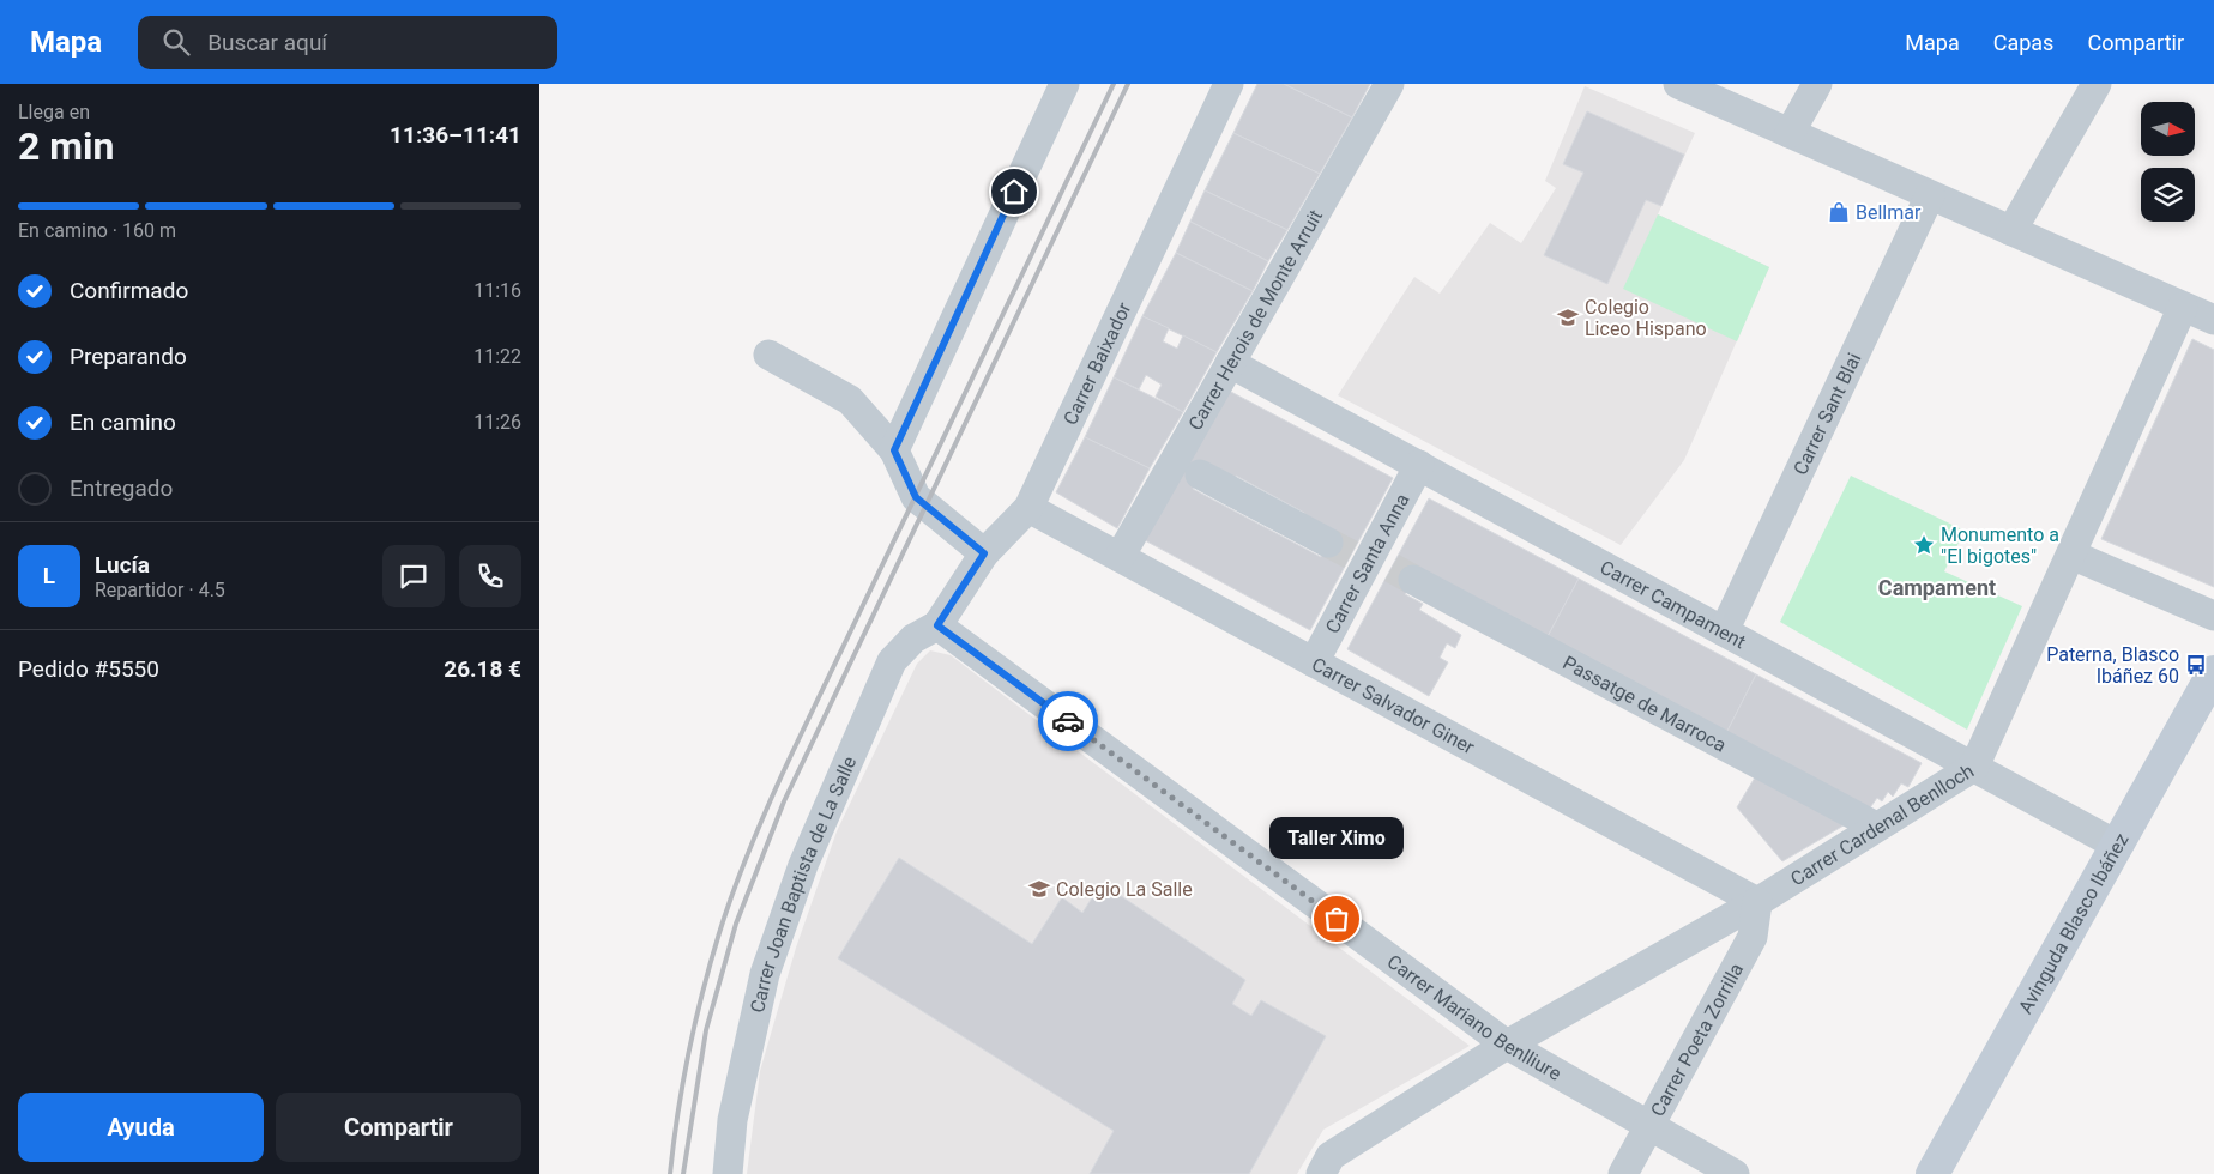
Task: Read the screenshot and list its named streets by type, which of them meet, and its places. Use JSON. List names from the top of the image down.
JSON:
{
  "streets": {
    "street": [
      "Carrer Herois de Monte Arruit",
      "Carrer Baixador",
      "Carrer Sant Blai",
      "Carrer Santa Anna",
      "Carrer Campament",
      "Passatge de Marroca",
      "Carrer Salvador Giner",
      "Carrer Cardenal Benlloch",
      "Carrer Joan Baptista de La Salle",
      "Avinguda Blasco Ibáñez",
      "Carrer Mariano Benlliure",
      "Carrer Poeta Zorrilla"
    ]
  },
  "crossings": [
    ["Carrer Herois de Monte Arruit", "Carrer Campament"],
    ["Carrer Herois de Monte Arruit", "Passatge de Marroca"],
    ["Carrer Herois de Monte Arruit", "Carrer Salvador Giner"],
    ["Carrer Baixador", "Carrer Salvador Giner"],
    ["Carrer Baixador", "Carrer Joan Baptista de La Salle"],
    ["Carrer Baixador", "Carrer Mariano Benlliure"],
    ["Carrer Sant Blai", "Carrer Campament"],
    ["Carrer Santa Anna", "Carrer Campament"],
    ["Carrer Santa Anna", "Passatge de Marroca"],
    ["Carrer Santa Anna", "Carrer Salvador Giner"],
    ["Carrer Campament", "Carrer Cardenal Benlloch"],
    ["Carrer Campament", "Avinguda Blasco Ibáñez"],
    ["Passatge de Marroca", "Carrer Cardenal Benlloch"],
    ["Carrer Salvador Giner", "Carrer Cardenal Benlloch"],
    ["Carrer Salvador Giner", "Carrer Poeta Zorrilla"],
    ["Carrer Cardenal Benlloch", "Carrer Mariano Benlliure"],
    ["Carrer Cardenal Benlloch", "Carrer Poeta Zorrilla"],
    ["Carrer Joan Baptista de La Salle", "Carrer Mariano Benlliure"],
    ["Carrer Mariano Benlliure", "Carrer Poeta Zorrilla"]
  ],
  "districts": ["Campament"],
  "places": {
    "shop": ["Bellmar"],
    "school or university": ["Colegio Liceo Hispano", "Colegio La Salle"],
    "place": ["Monumento a \"El bigotes\""],
    "bus stop": ["Paterna, Blasco Ibáñez 60"],
    "other": ["Taller Ximo"]
  },
  "north": "right",
  "page": {
    "header": "Mapa",
    "search": "Buscar aquí",
    "nav": ["Mapa", "Capas", "Compartir"],
    "heading": ["2 min", "Llega en", "11:36–11:41"],
    "panel": [
      "Lucía",
      "Repartidor · 4.5",
      "Pedido #5550",
      "26.18 €"
    ],
    "bar": "En camino · 160 m",
    "list": [
      ["Confirmado", "11:16"],
      ["Preparando", "11:22"],
      ["En camino", "11:26"],
      "Entregado"
    ],
    "round": "L",
    "bubble": "Taller Ximo",
    "buttons": ["Ayuda", "Compartir"]
  }
}
